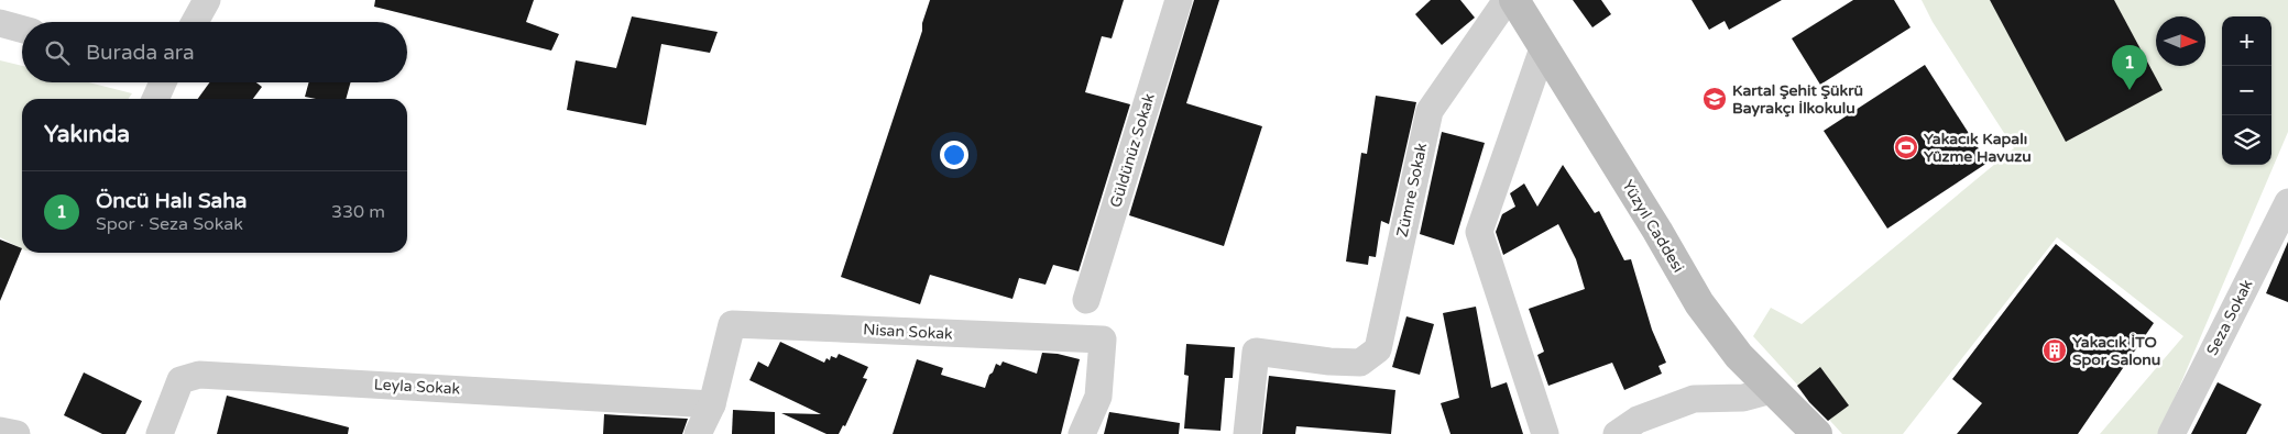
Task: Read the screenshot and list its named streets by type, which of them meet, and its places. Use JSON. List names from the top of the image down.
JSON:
{
  "streets": {
    "street": [
      "Güldünüz Sokak",
      "Zümre Sokak",
      "Yüzyıl Caddesi",
      "Seza Sokak",
      "Nisan Sokak",
      "Leyla Sokak"
    ]
  },
  "crossings": [
    ["Nisan Sokak", "Leyla Sokak"]
  ],
  "places": {
    "school or university": ["Kartal Şehit Şükrü Bayrakçı İlkokulu"],
    "sports": ["Yakacık Kapalı Yüzme Havuzu"],
    "building": ["Yakacık İTO Spor Salonu"]
  },
  "north": "right",
  "page": {
    "map_buttons": ["+", "−"],
    "search": "Burada ara",
    "pins": "1",
    "heading": "Yakında",
    "list": [
      {
        "mark": "1",
        "name": "Öncü Halı Saha",
        "note": "Spor · Seza Sokak",
        "value": "330 m"
      }
    ]
  }
}
